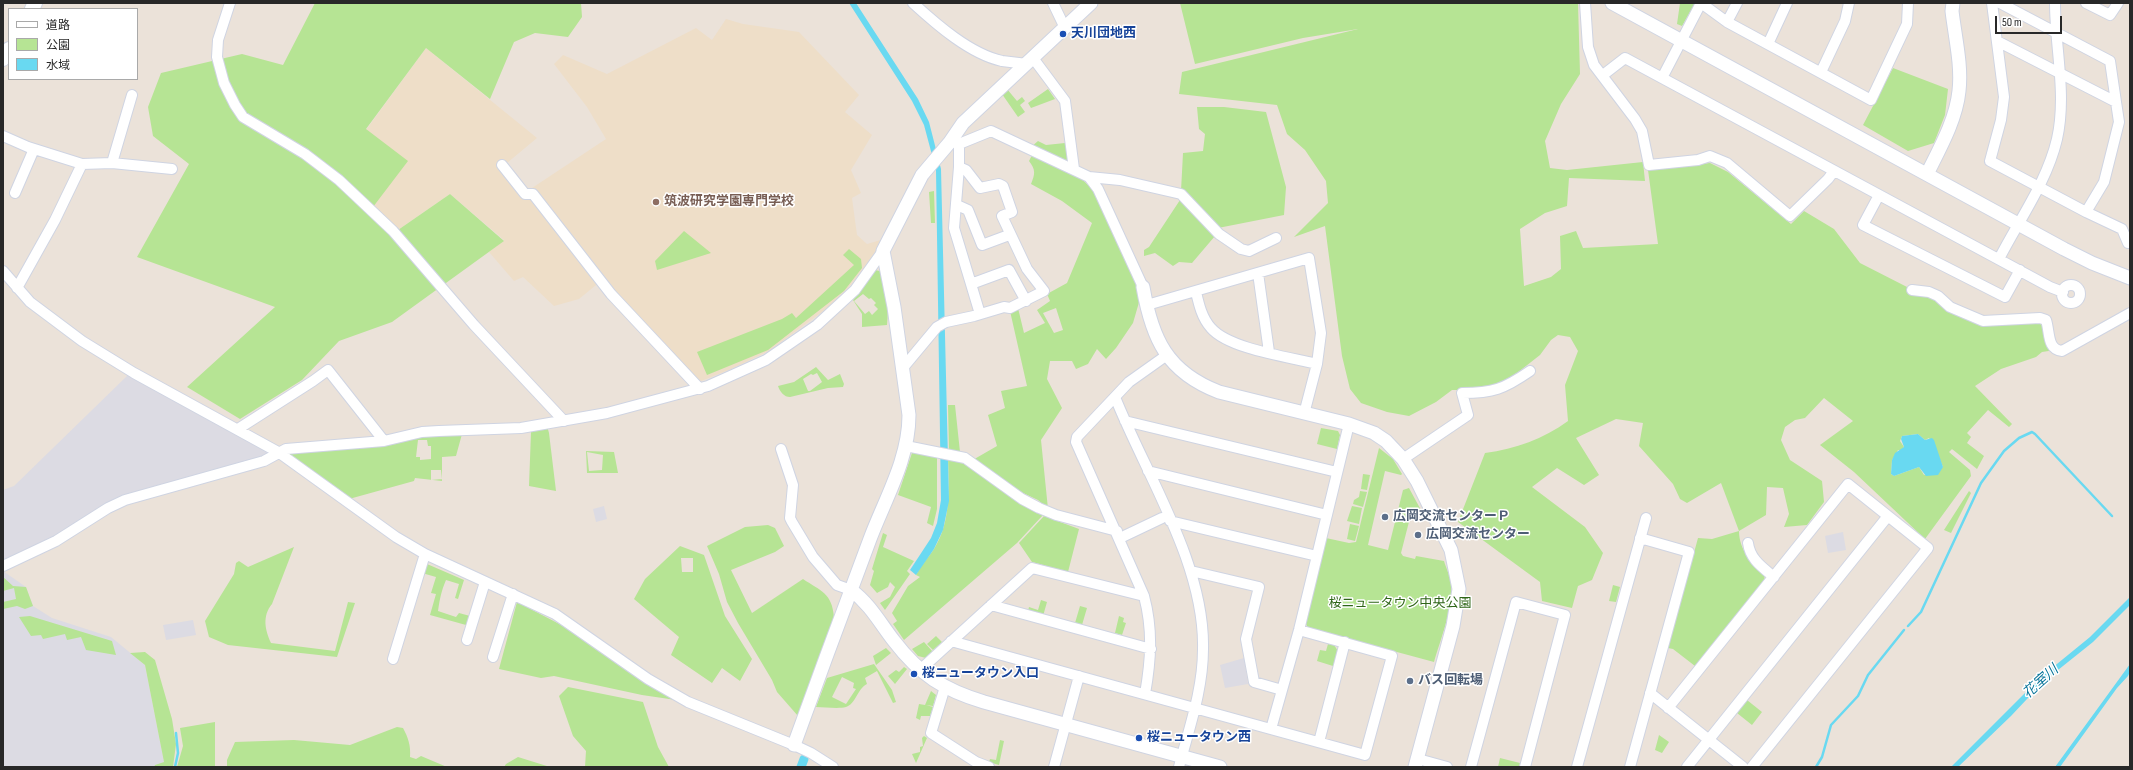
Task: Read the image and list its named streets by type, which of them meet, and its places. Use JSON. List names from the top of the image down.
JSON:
{
  "water": ["花室川"],
  "parks": ["桜ニュータウン中央公園"],
  "places": [
    "天川団地西",
    "筑波研究学園専門学校",
    "広岡交流センターＰ",
    "広岡交流センター",
    "桜ニュータウン入口",
    "バス回転場",
    "桜ニュータウン西"
  ],
  "legend": ["道路", "公園", "水域"],
  "scale_bar": "50 m"
}
